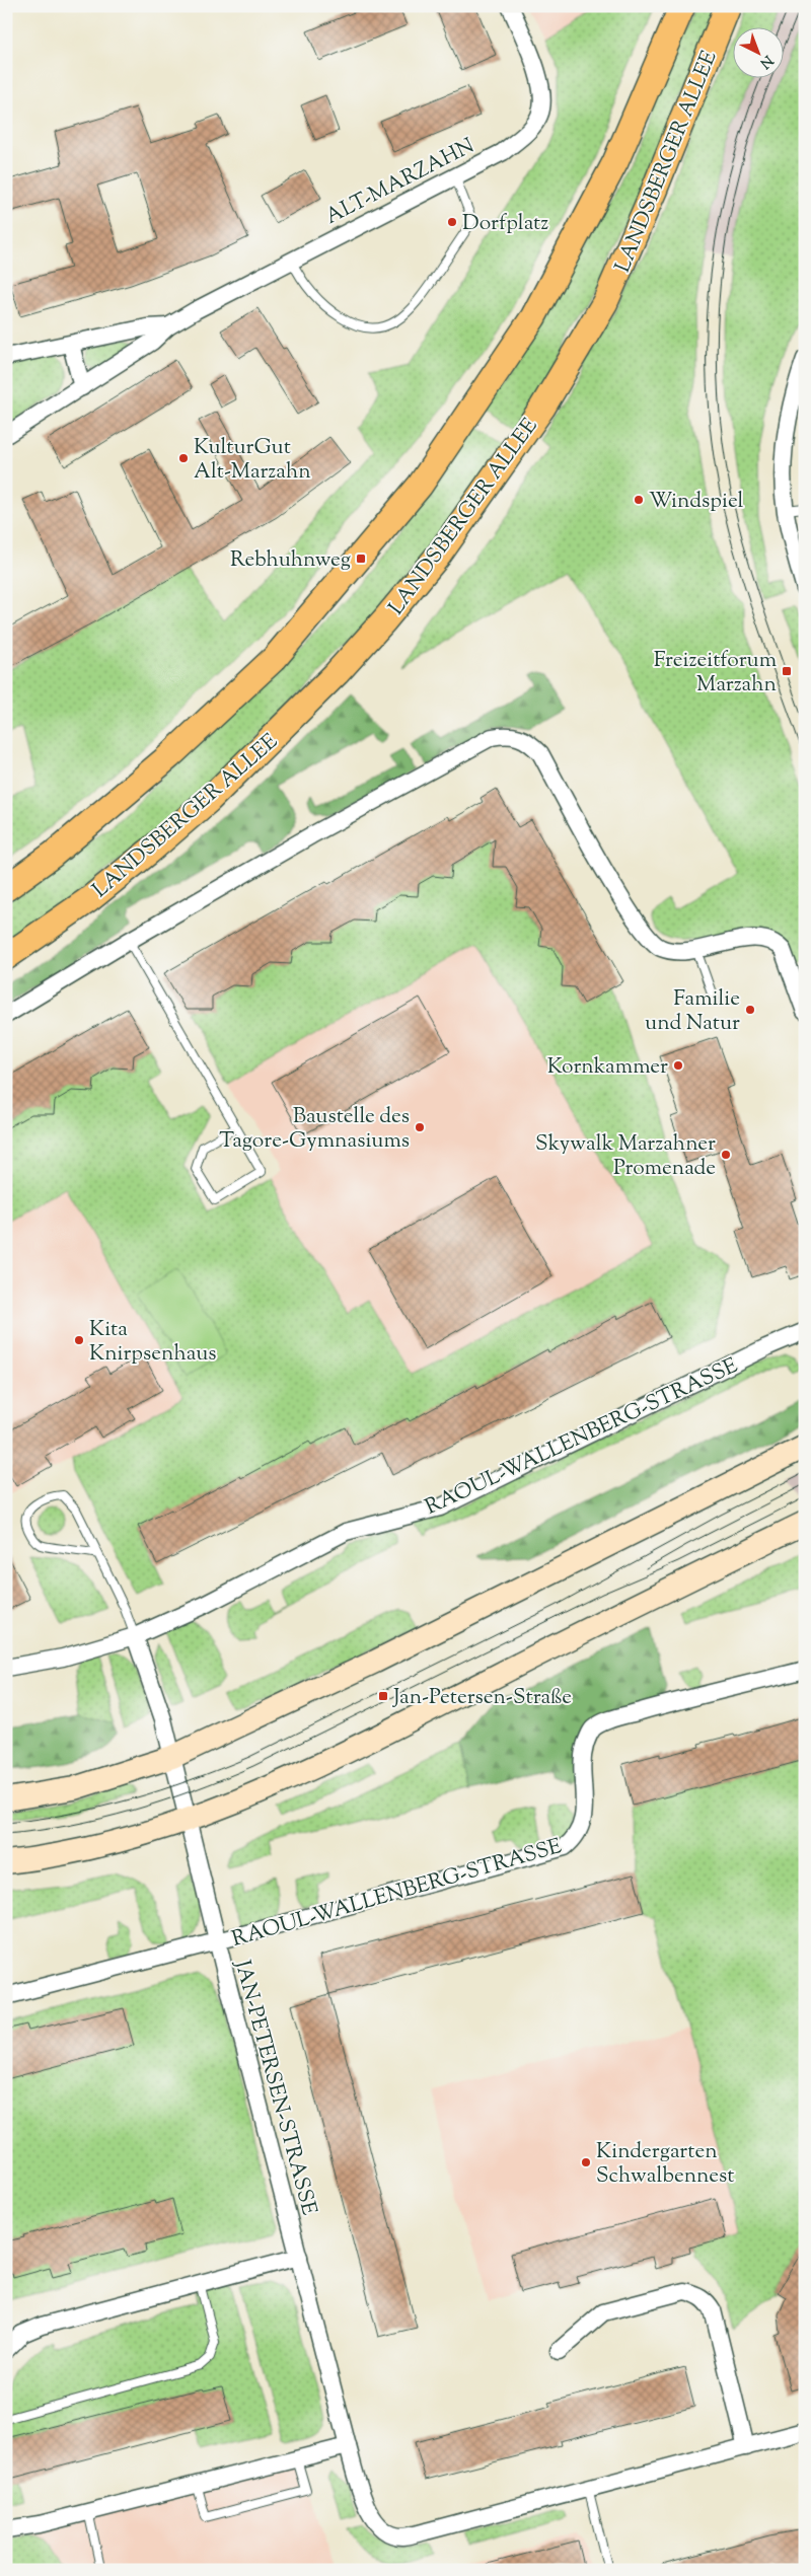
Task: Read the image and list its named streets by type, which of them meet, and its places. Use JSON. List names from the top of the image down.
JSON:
{
  "streets": {
    "main road": ["LANDSBERGER ALLEE"],
    "street": ["ALT-MARZAHN", "RAOUL-WALLENBERG-STRASSE", "JAN-PETERSEN-STRASSE"]
  },
  "crossings": [
    ["RAOUL-WALLENBERG-STRASSE", "JAN-PETERSEN-STRASSE"]
  ],
  "places": {
    "other": [
      "Dorfplatz",
      "KulturGut Alt-Marzahn",
      "Windspiel",
      "Familie und Natur",
      "Kornkammer",
      "Baustelle des Tagore-Gymnasiums",
      "Skywalk Marzahner Promenade",
      "Kita Knirpsenhaus",
      "Kindergarten Schwalbennest"
    ],
    "transit": ["Rebhuhnweg", "Freizeitforum Marzahn", "Jan-Petersen-Straße"]
  },
  "north": "bottom right"
}
